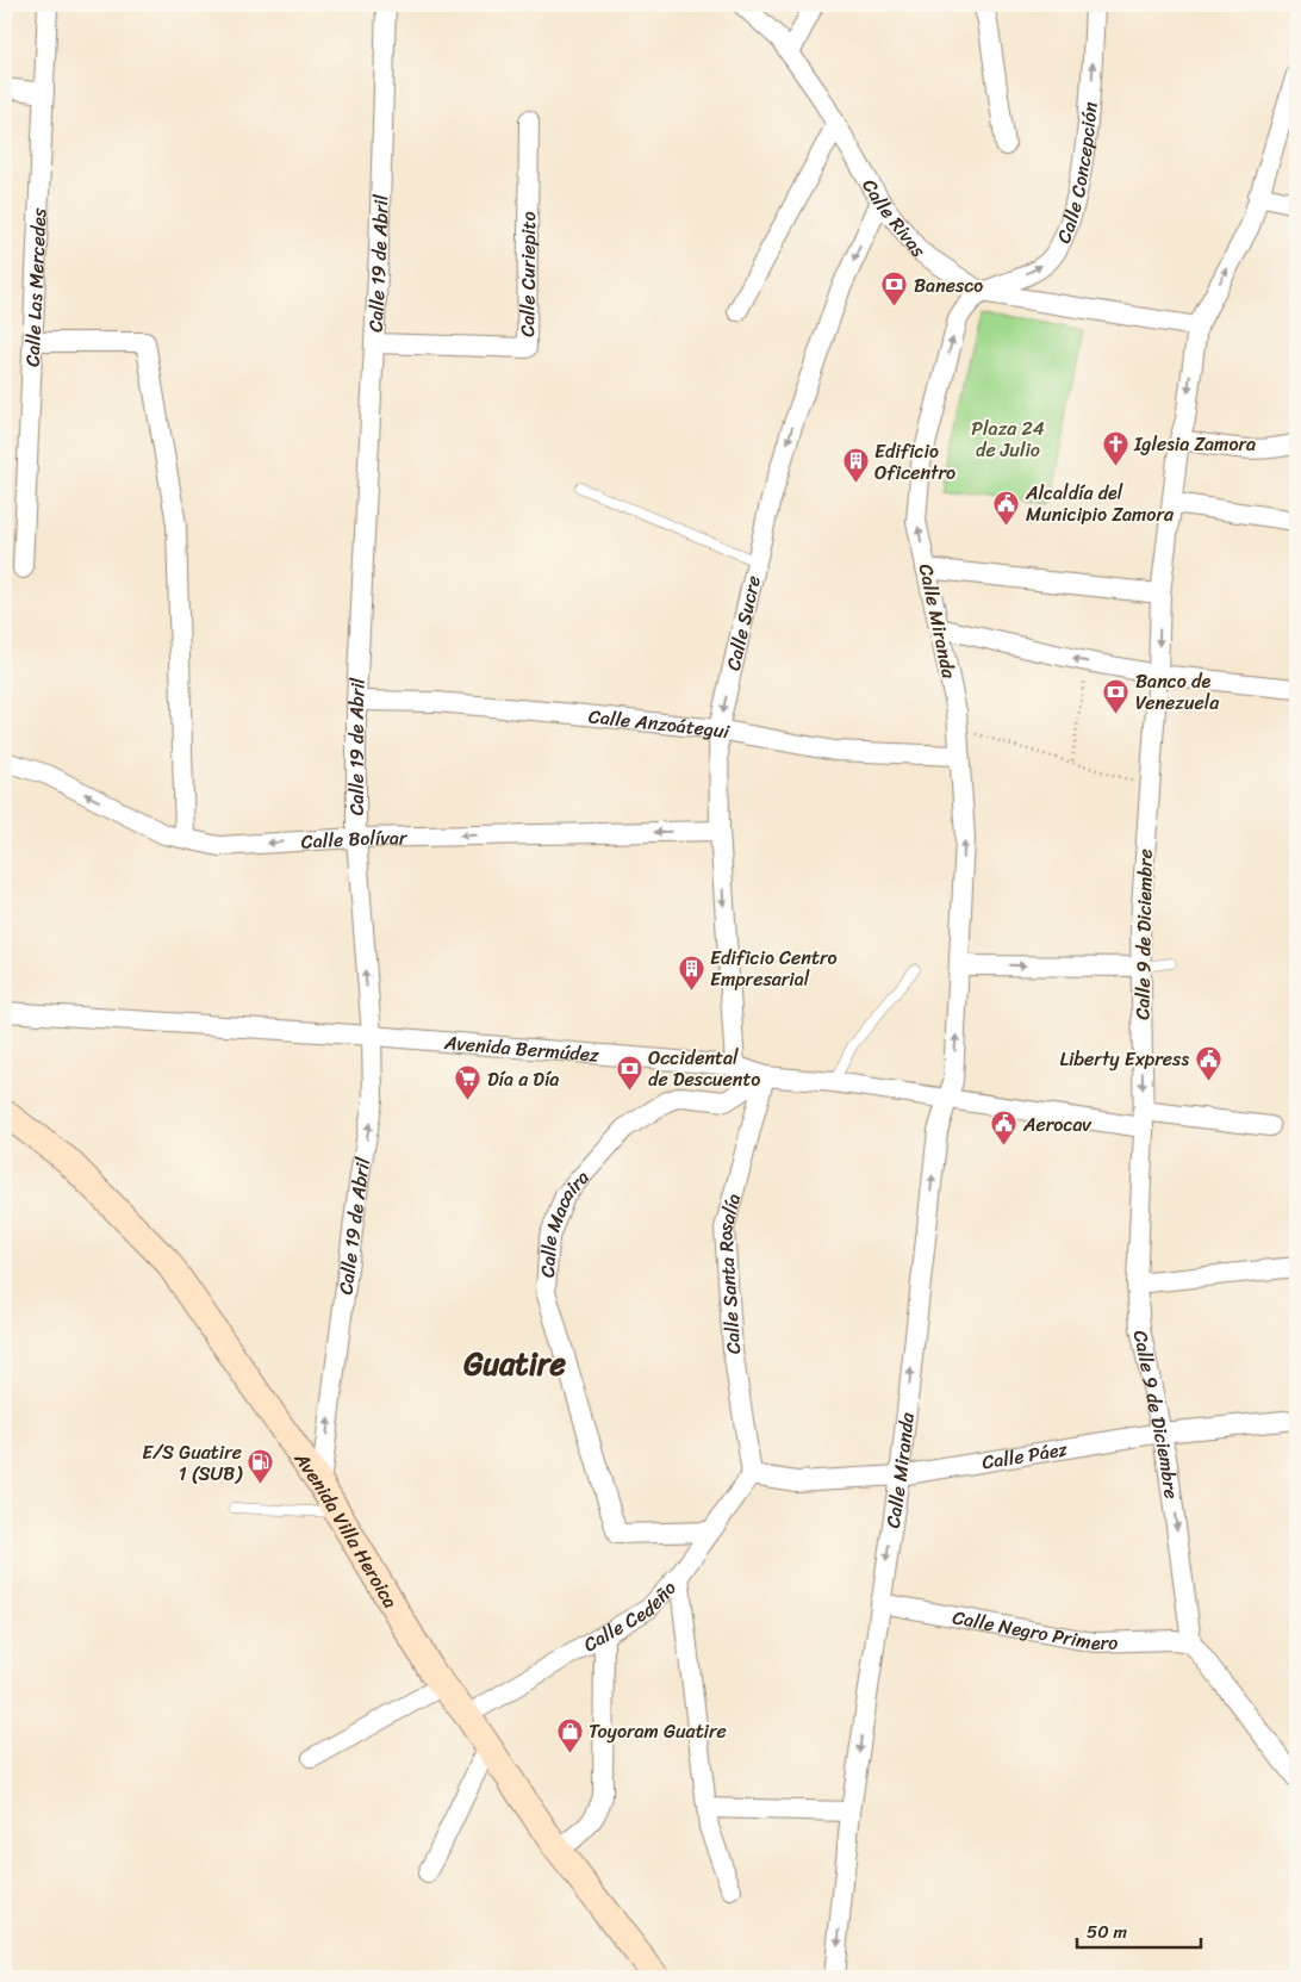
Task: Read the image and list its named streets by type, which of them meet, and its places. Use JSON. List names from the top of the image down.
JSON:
{
  "streets": {
    "main road": ["Avenida Villa Heroica"],
    "street": [
      "Calle Concepción",
      "Calle Rivas",
      "Calle 19 de Abril",
      "Calle Curiepito",
      "Calle Las Mercedes",
      "Calle Miranda",
      "Calle Sucre",
      "Calle Anzoátegui",
      "Calle Bolívar",
      "Calle 9 de Diciembre",
      "Avenida Bermúdez",
      "Calle Macaira",
      "Calle Santa Rosalía",
      "Calle Páez",
      "Calle Cedeño",
      "Calle Negro Primero"
    ]
  },
  "crossings": [
    ["Calle Concepción", "Calle Rivas"],
    ["Calle Concepción", "Calle Miranda"],
    ["Calle Rivas", "Calle Miranda"],
    ["Calle Rivas", "Calle Sucre"],
    ["Calle Rivas", "Calle 9 de Diciembre"],
    ["Calle 19 de Abril", "Calle Curiepito"],
    ["Calle 19 de Abril", "Calle Anzoátegui"],
    ["Calle 19 de Abril", "Calle Bolívar"],
    ["Calle 19 de Abril", "Avenida Bermúdez"],
    ["Calle 19 de Abril", "Avenida Villa Heroica"],
    ["Calle Miranda", "Calle Anzoátegui"],
    ["Calle Miranda", "Avenida Bermúdez"],
    ["Calle Miranda", "Calle Páez"],
    ["Calle Miranda", "Calle Negro Primero"],
    ["Calle Sucre", "Calle Anzoátegui"],
    ["Calle Sucre", "Calle Bolívar"],
    ["Calle Sucre", "Avenida Bermúdez"],
    ["Calle 9 de Diciembre", "Avenida Bermúdez"],
    ["Calle 9 de Diciembre", "Calle Páez"],
    ["Calle 9 de Diciembre", "Calle Negro Primero"],
    ["Avenida Bermúdez", "Calle Macaira"],
    ["Avenida Bermúdez", "Calle Santa Rosalía"],
    ["Calle Macaira", "Calle Santa Rosalía"],
    ["Calle Macaira", "Calle Cedeño"],
    ["Calle Santa Rosalía", "Calle Páez"],
    ["Calle Santa Rosalía", "Calle Cedeño"],
    ["Calle Páez", "Calle Cedeño"],
    ["Avenida Villa Heroica", "Calle Cedeño"]
  ],
  "one_way": [
    "Calle Concepción",
    "Calle 19 de Abril",
    "Calle Sucre",
    "Calle Bolívar"
  ],
  "districts": ["Guatire"],
  "parks": ["Plaza 24 de Julio"],
  "places": {
    "bank": ["Banesco", "Banco de Venezuela", "Occidental de Descuento"],
    "church": ["Iglesia Zamora"],
    "building": ["Edificio Oficentro", "Edificio Centro Empresarial"],
    "public building": ["Alcaldía del Municipio Zamora", "Liberty Express", "Aerocav"],
    "supermarket": ["Día a Día"],
    "fuel station": ["E/S Guatire 1 (SUB)"],
    "shop": ["Toyoram Guatire"]
  },
  "scale_bar": "50 m"
}
